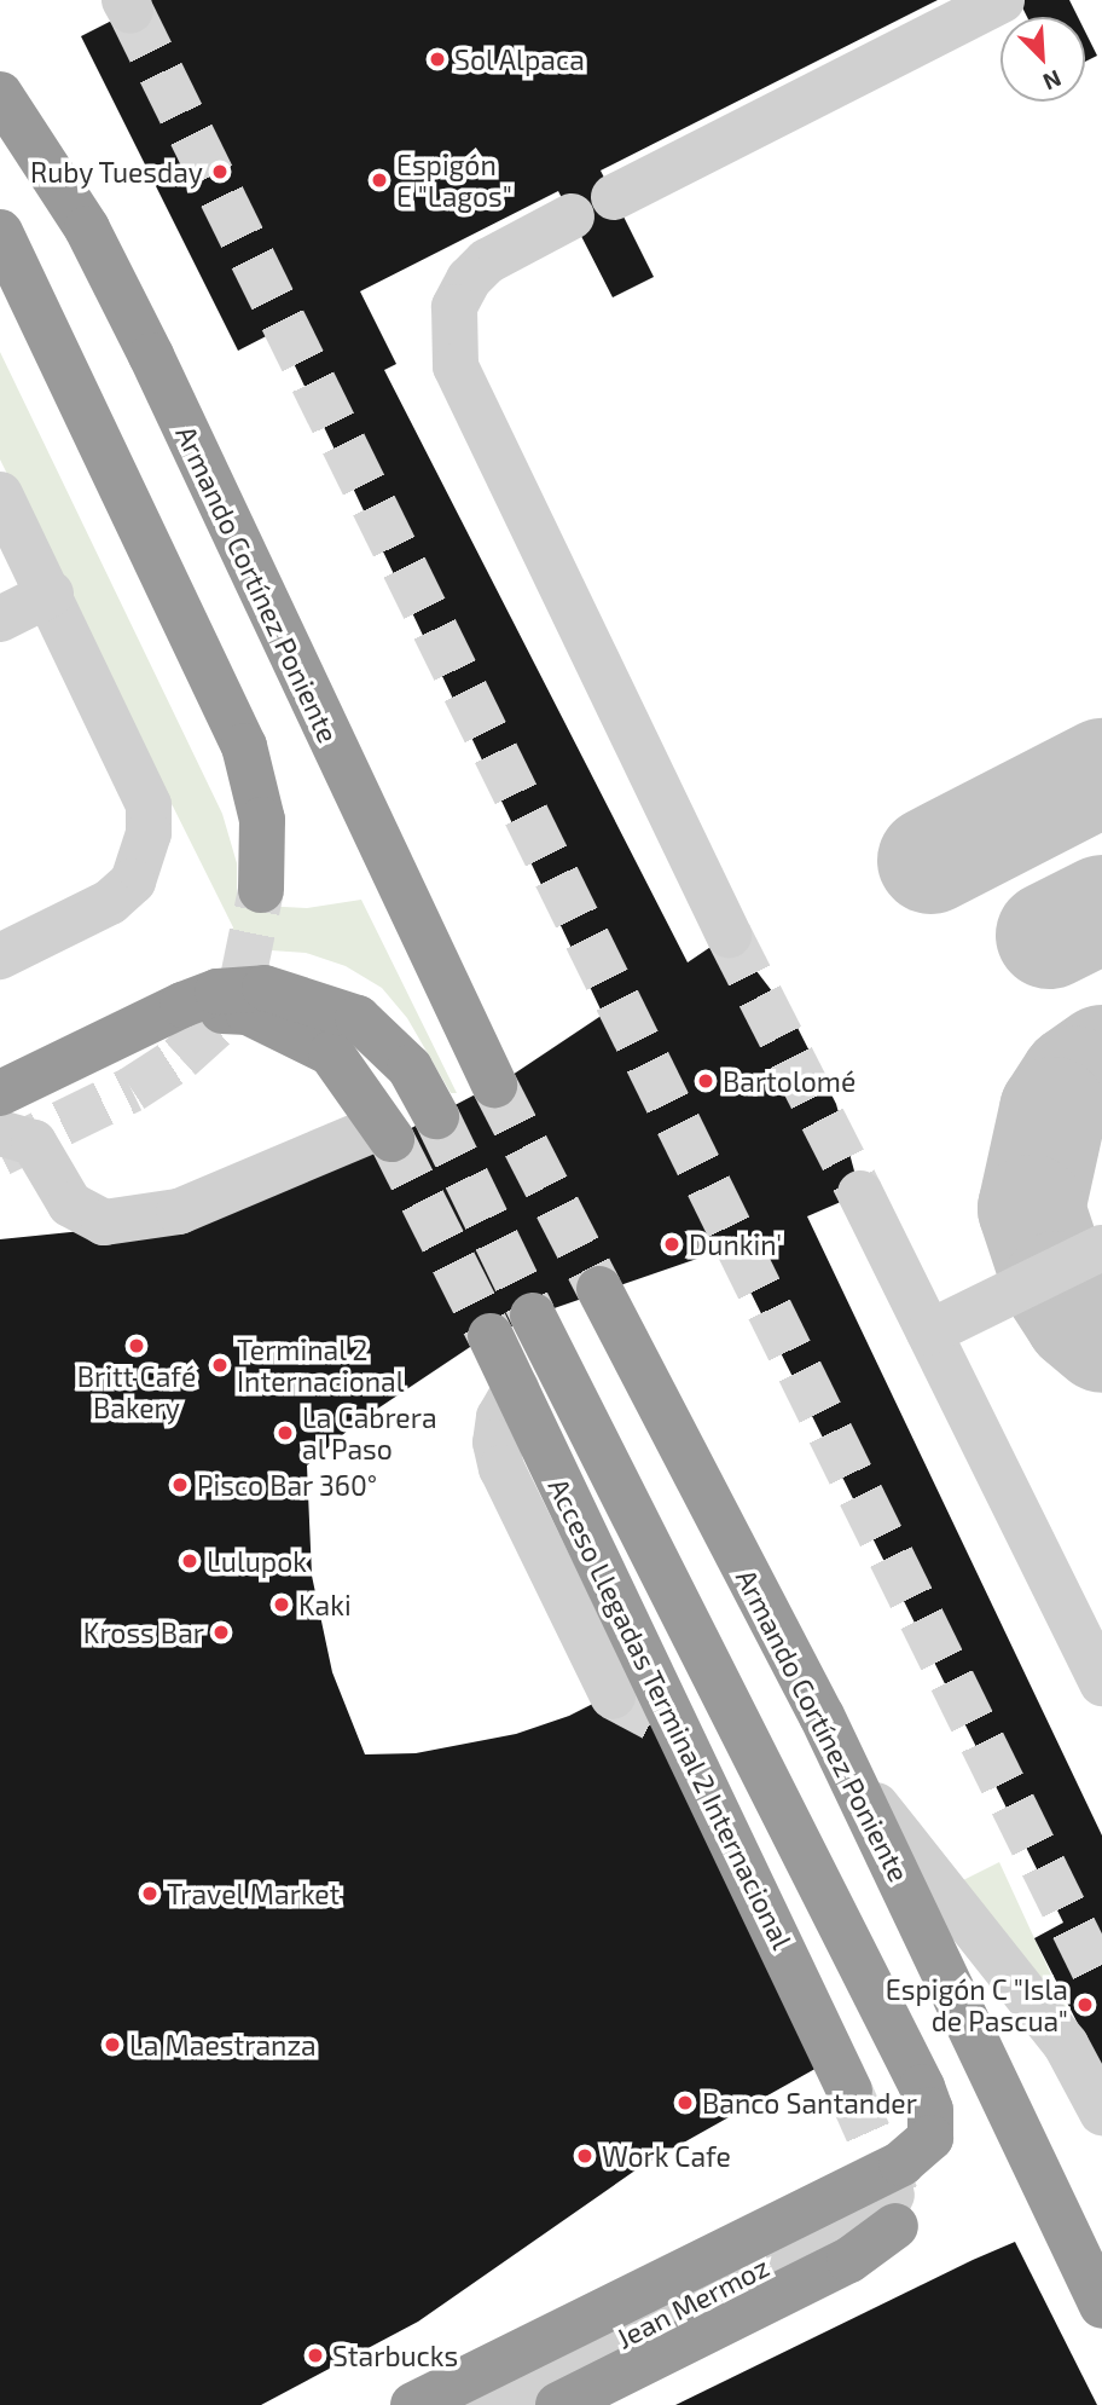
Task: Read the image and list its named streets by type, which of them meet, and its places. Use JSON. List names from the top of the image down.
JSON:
{
  "streets": {
    "highway": ["Armando Cortínez Poniente", "Acceso Llegadas Terminal 2 Internacional"],
    "lane": ["Jean Mermoz"]
  },
  "places": [
    "Sol Alpaca",
    "Ruby Tuesday",
    "Espigón E \"Lagos\"",
    "Bartolomé",
    "Dunkin'",
    "Britt Café Bakery",
    "Terminal 2 Internacional",
    "La Cabrera al Paso",
    "Pisco Bar 360°",
    "Lulupok",
    "Kaki",
    "Kross Bar",
    "Travel Market",
    "Espigón C \"Isla de Pascua\"",
    "La Maestranza",
    "Banco Santander",
    "Work Cafe",
    "Starbucks"
  ],
  "north": "bottom right"
}
